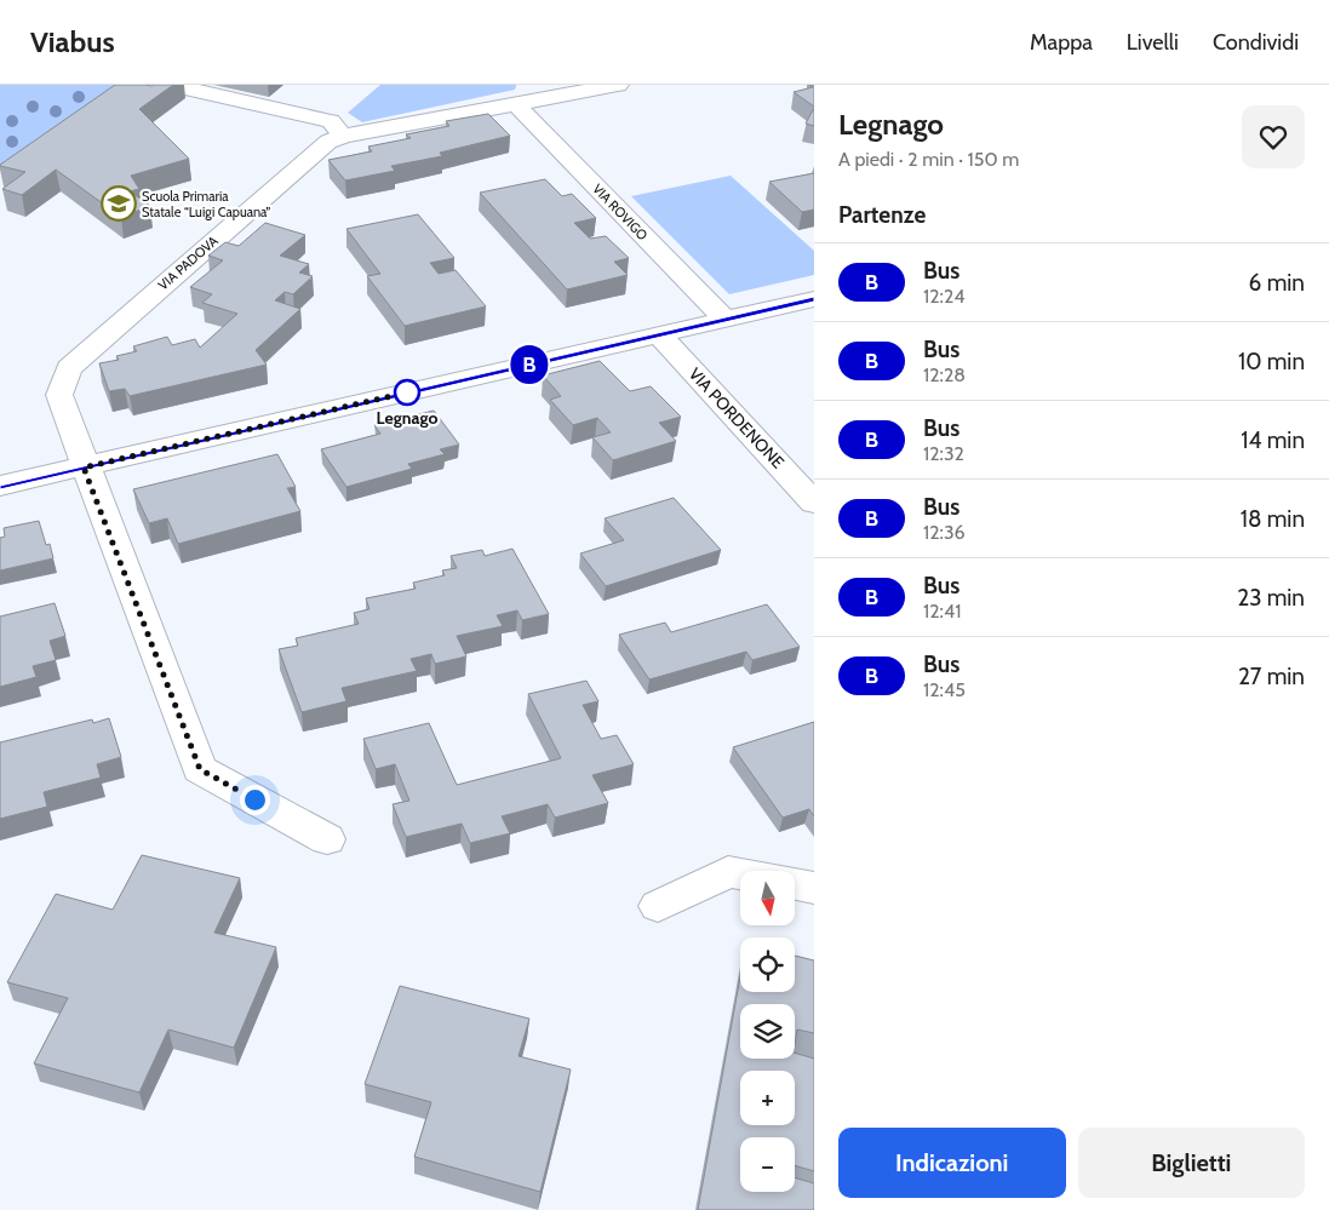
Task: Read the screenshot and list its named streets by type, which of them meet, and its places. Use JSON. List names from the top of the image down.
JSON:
{
  "streets": {
    "street": ["VIA ROVIGO", "VIA PADOVA", "VIA PORDENONE"]
  },
  "crossings": [
    ["VIA ROVIGO", "VIA PADOVA"]
  ],
  "places": {
    "school or university": ["Scuola Primaria Statale “Luigi Capuana”"],
    "other": ["Legnago"]
  },
  "lines": ["bus line B"],
  "north": "bottom",
  "page": {
    "header": "Viabus",
    "nav": ["Mappa", "Livelli", "Condividi"],
    "on_map": "B",
    "heading": [
      ["Legnago", "A piedi · 2 min · 150 m"],
      "Partenze"
    ],
    "list": [
      {
        "mark": "B",
        "name": "Bus",
        "note": "12:24",
        "value": "6 min"
      },
      {
        "mark": "B",
        "name": "Bus",
        "note": "12:28",
        "value": "10 min"
      },
      {
        "mark": "B",
        "name": "Bus",
        "note": "12:32",
        "value": "14 min"
      },
      {
        "mark": "B",
        "name": "Bus",
        "note": "12:36",
        "value": "18 min"
      },
      {
        "mark": "B",
        "name": "Bus",
        "note": "12:41",
        "value": "23 min"
      },
      {
        "mark": "B",
        "name": "Bus",
        "note": "12:45",
        "value": "27 min"
      }
    ],
    "map_buttons": ["+", "−"],
    "buttons": ["Indicazioni", "Biglietti"]
  }
}
